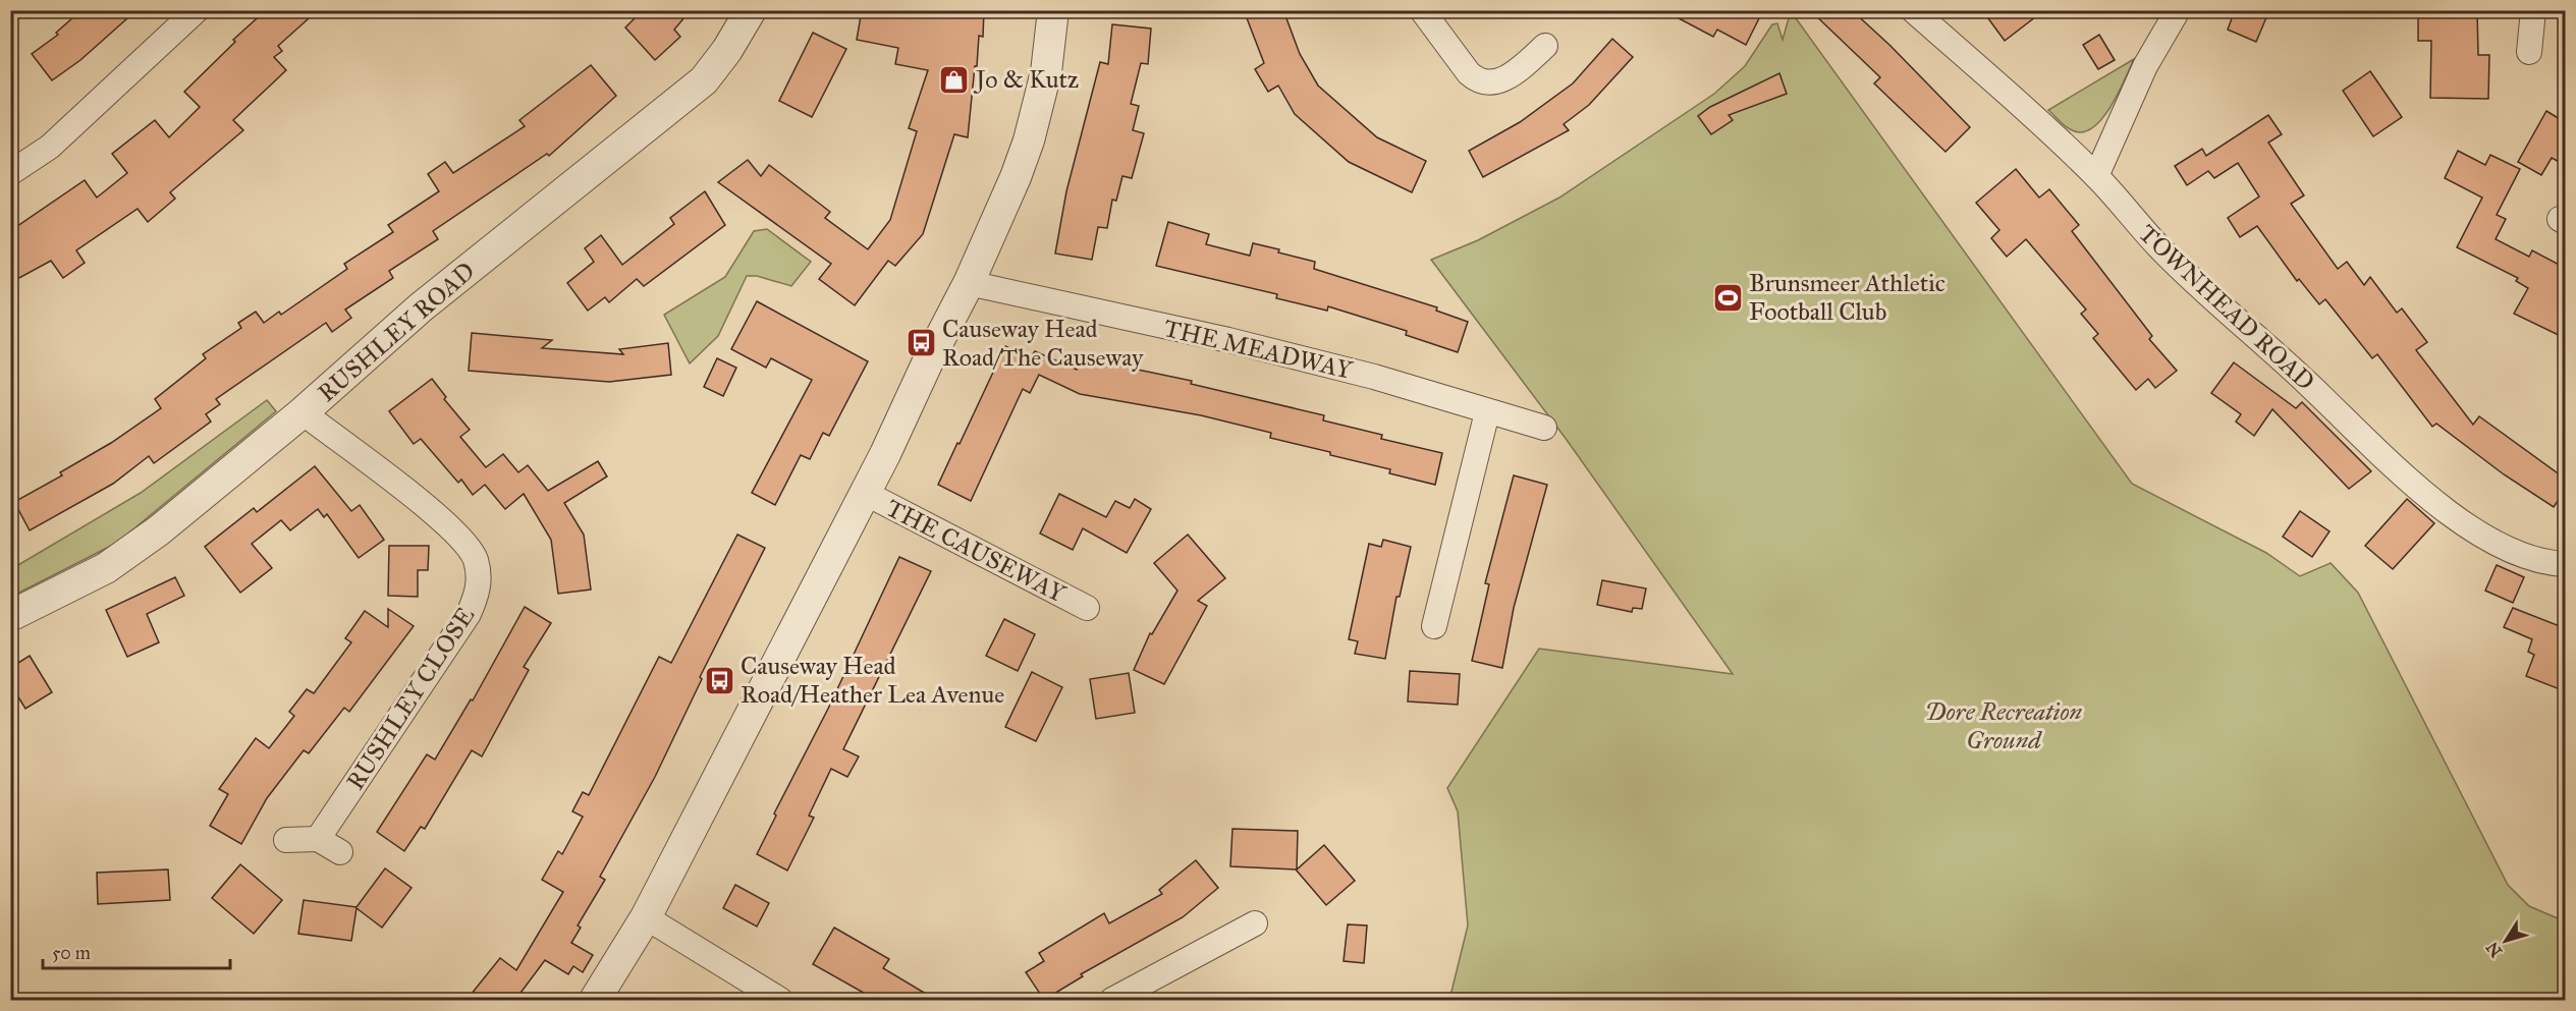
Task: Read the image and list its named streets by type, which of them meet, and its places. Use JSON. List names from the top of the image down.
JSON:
{
  "streets": {
    "street": [
      "TOWNHEAD ROAD",
      "RUSHLEY ROAD",
      "THE MEADWAY",
      "THE CAUSEWAY",
      "RUSHLEY CLOSE"
    ]
  },
  "crossings": [
    ["RUSHLEY ROAD", "RUSHLEY CLOSE"]
  ],
  "parks": ["Dore Recreation Ground"],
  "places": {
    "shop": ["Jo & Kutz"],
    "sports": ["Brunsmeer Athletic Football Club"],
    "bus stop": ["Causeway Head Road/The Causeway", "Causeway Head Road/Heather Lea Avenue"]
  },
  "scale_bar": "50 m",
  "north": "bottom left"
}
